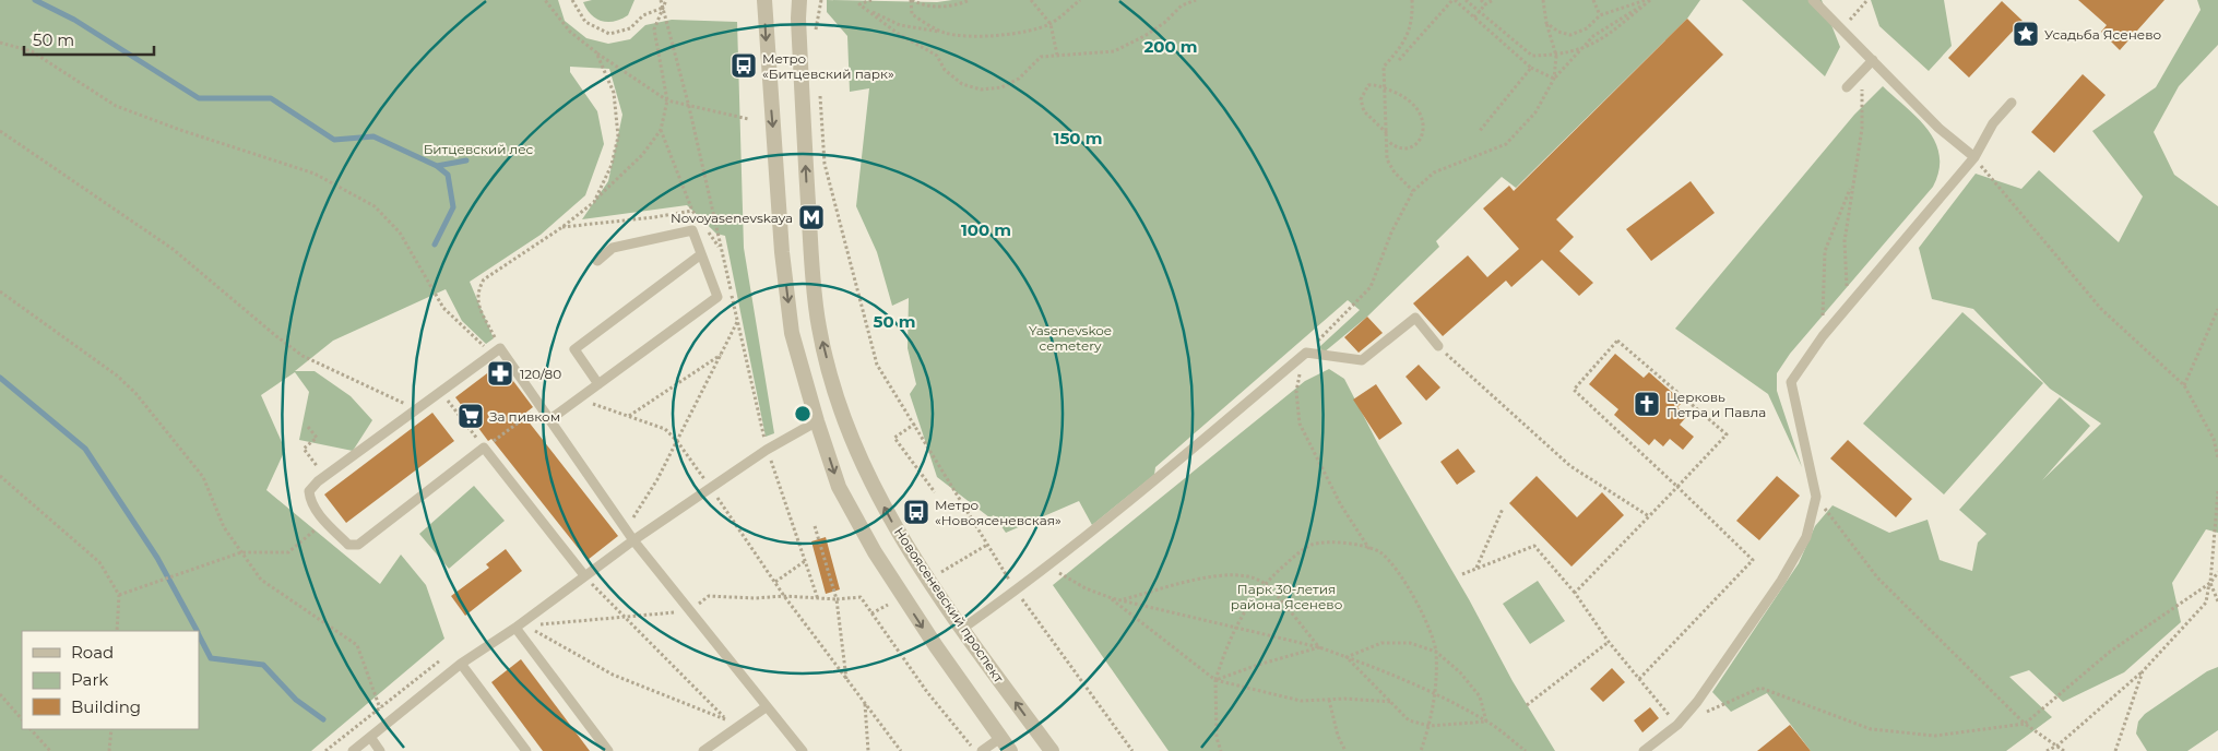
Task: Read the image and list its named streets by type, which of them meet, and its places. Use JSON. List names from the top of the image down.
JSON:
{
  "streets": {
    "street": ["Новоясеневский проспект"]
  },
  "parks": ["Битцевский лес", "Yasenevskoe cemetery", "Парк 30-летия района Ясенево"],
  "places": {
    "place": ["Усадьба Ясенево"],
    "bus stop": ["Метро «Битцевский парк»", "Метро «Новоясеневская»"],
    "metro station": ["Novoyasenevskaya"],
    "pharmacy": ["120/80"],
    "church": ["Церковь Петра и Павла"],
    "supermarket": ["За пивком"]
  },
  "legend": ["Road", "Park", "Building"],
  "scale_bar": "50 m",
  "rings": [
    "200 m",
    "150 m",
    "100 m",
    "50 m"
  ]
}
